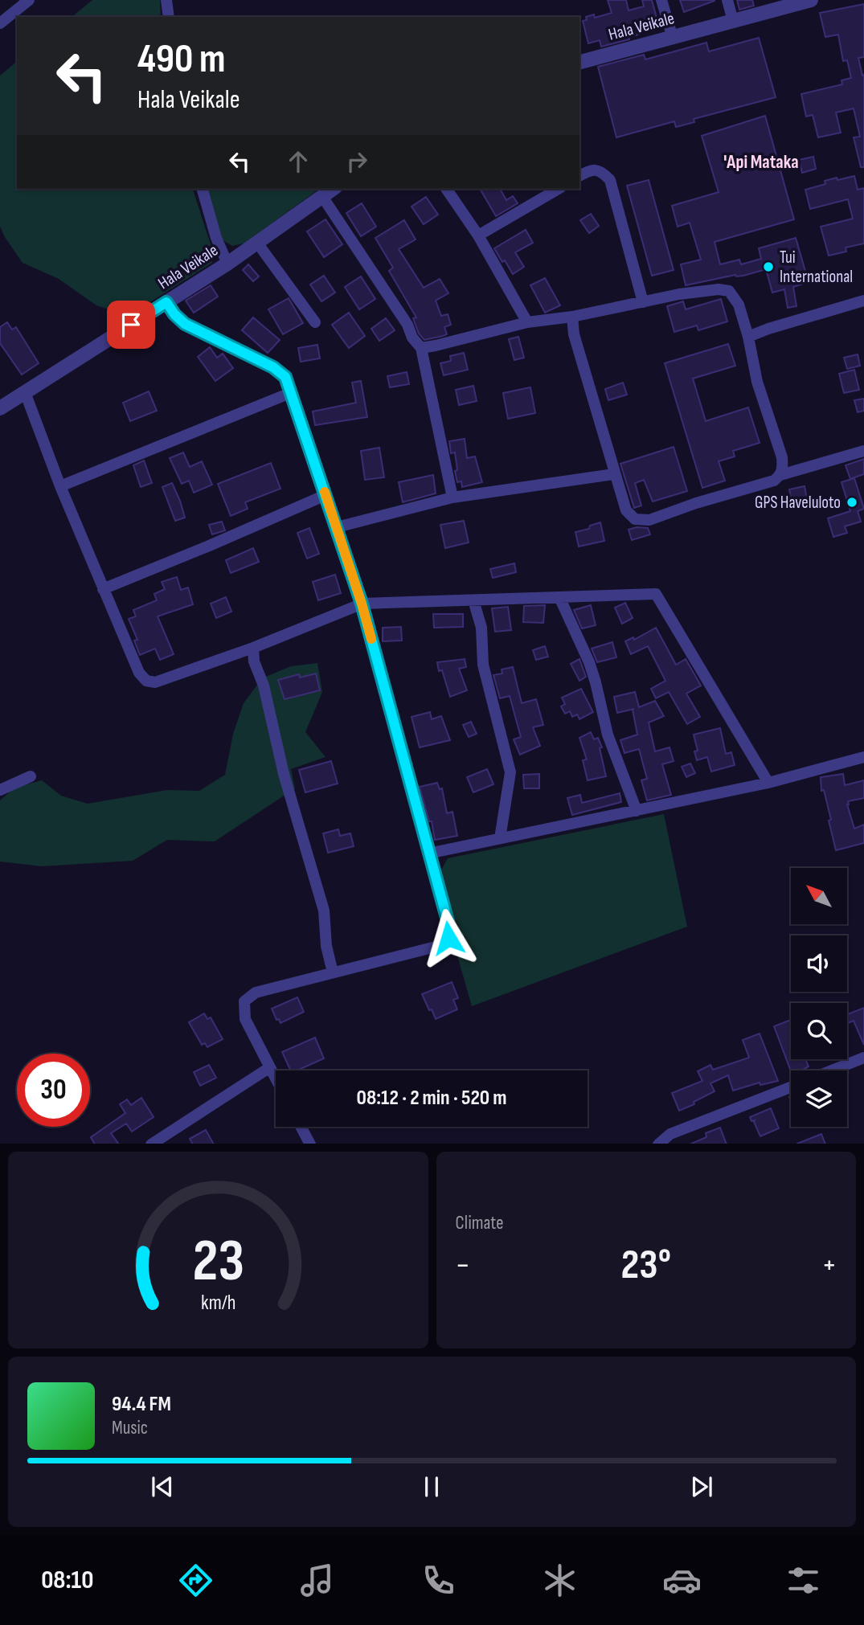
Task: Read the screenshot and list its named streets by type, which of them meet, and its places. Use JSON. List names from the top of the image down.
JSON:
{
  "streets": {
    "street": ["Hala Veikale"]
  },
  "districts": ["'Api Mataka"],
  "places": ["Tui International", "GPS Haveluloto"],
  "north": "top left",
  "page": {
    "turn": ["490 m", "Hala Veikale"],
    "limit": "30",
    "trip": "08:12 · 2 min · 520 m",
    "tile": "Climate",
    "heat": ["−", "23°", "+"],
    "song": ["94.4 FM", "Music"],
    "tabs": "08:10",
    "gauge": ["23", "km/h"]
  }
}
